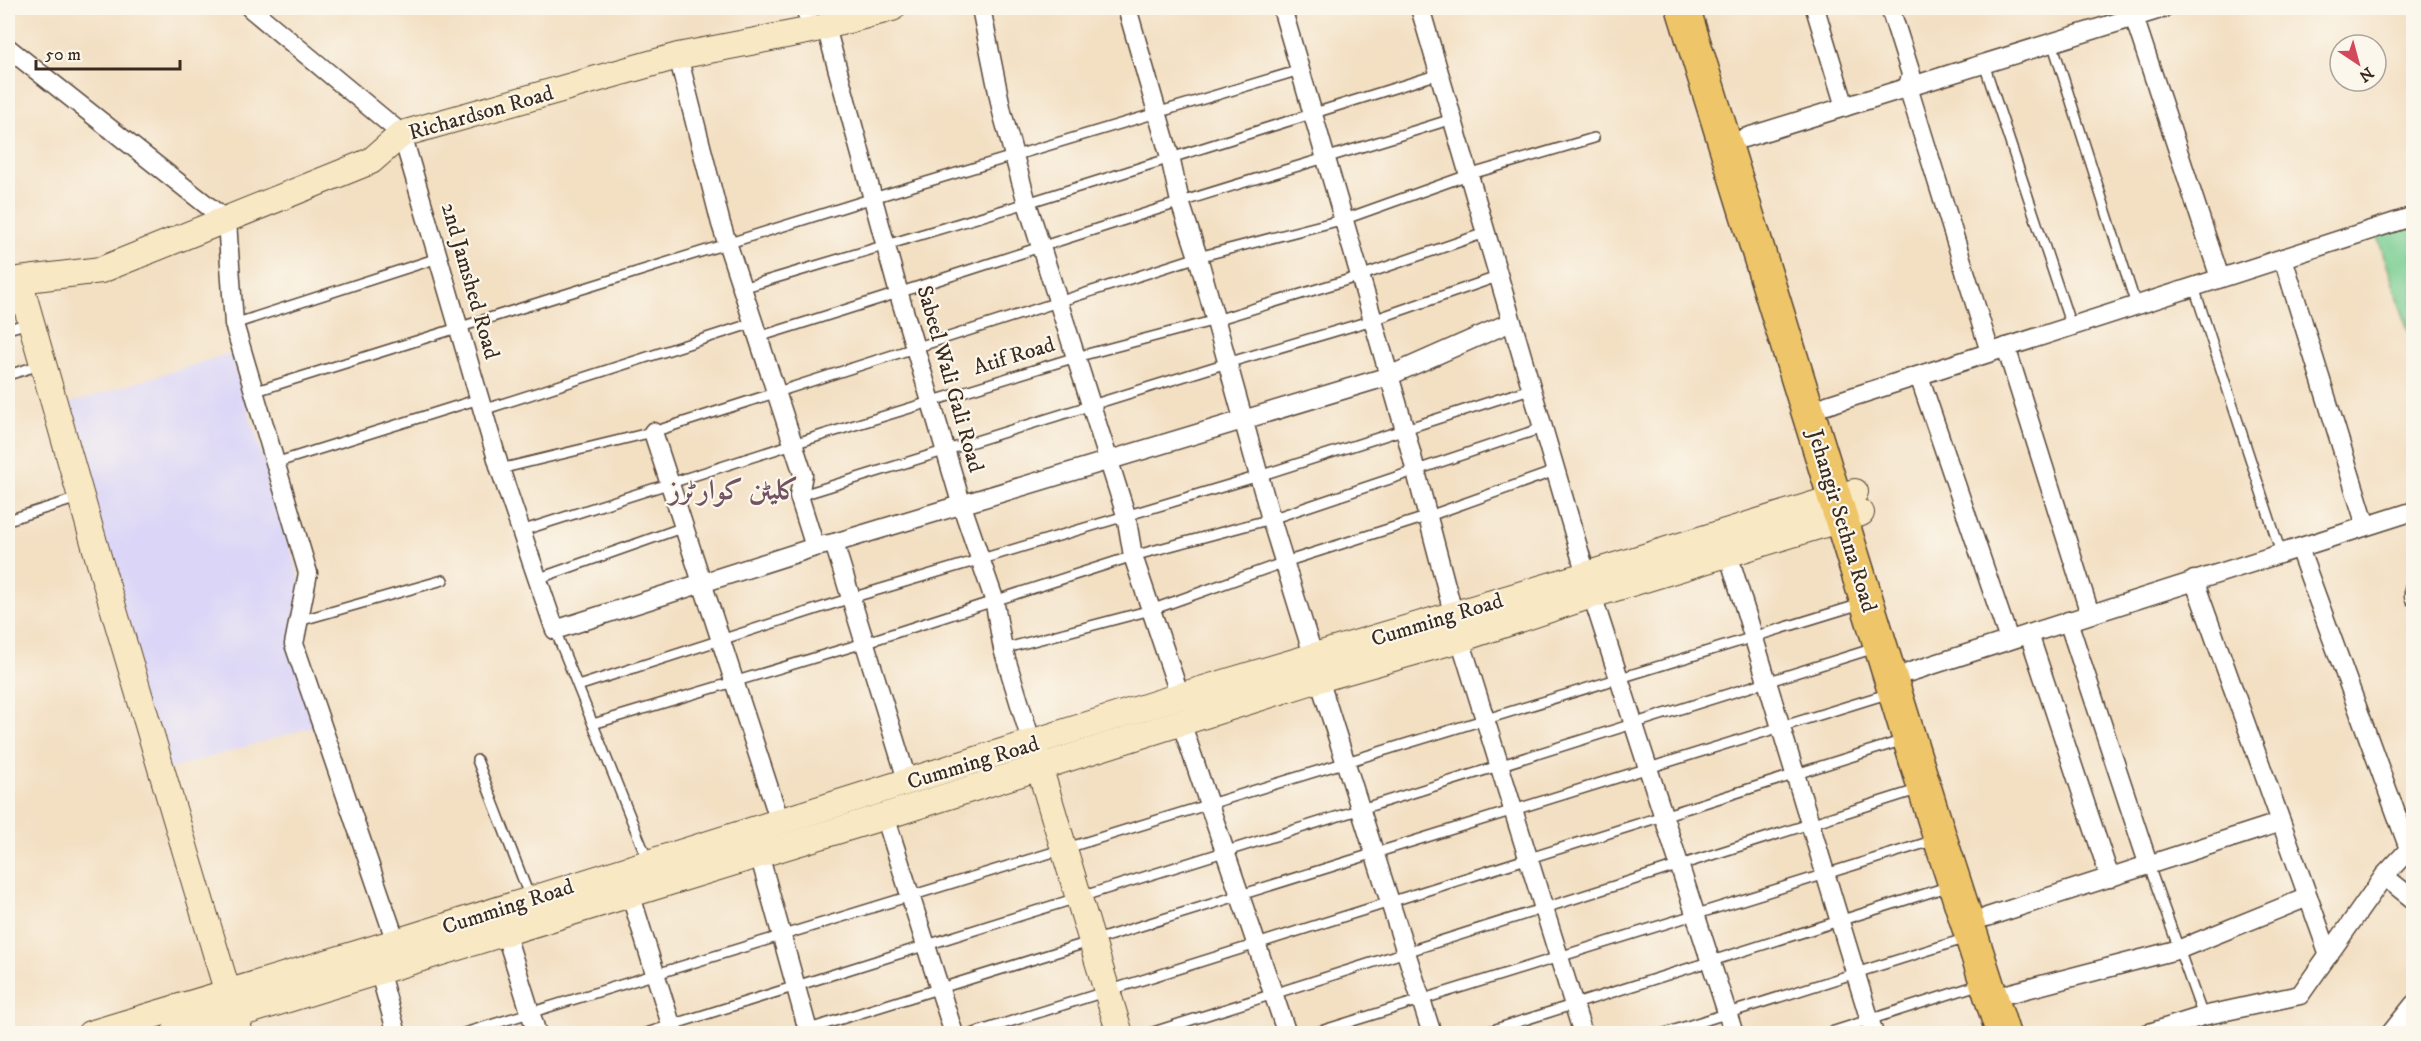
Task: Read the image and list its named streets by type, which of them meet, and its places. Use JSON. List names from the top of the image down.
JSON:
{
  "streets": {
    "highway": ["Jehangir Sethna Road"],
    "street": [
      "Richardson Road",
      "2nd Jamshed Road",
      "Sabeel Wali Gali Road",
      "Cumming Road"
    ],
    "lane": ["Atif Road"]
  },
  "crossings": [
    ["Richardson Road", "2nd Jamshed Road"],
    ["Richardson Road", "Sabeel Wali Gali Road"],
    ["2nd Jamshed Road", "Atif Road"],
    ["Atif Road", "Sabeel Wali Gali Road"],
    ["Sabeel Wali Gali Road", "Cumming Road"],
    ["Jehangir Sethna Road", "Cumming Road"]
  ],
  "districts": ["کلیٹن کوارٹرز"],
  "scale_bar": "50 m",
  "north": "bottom right"
}
